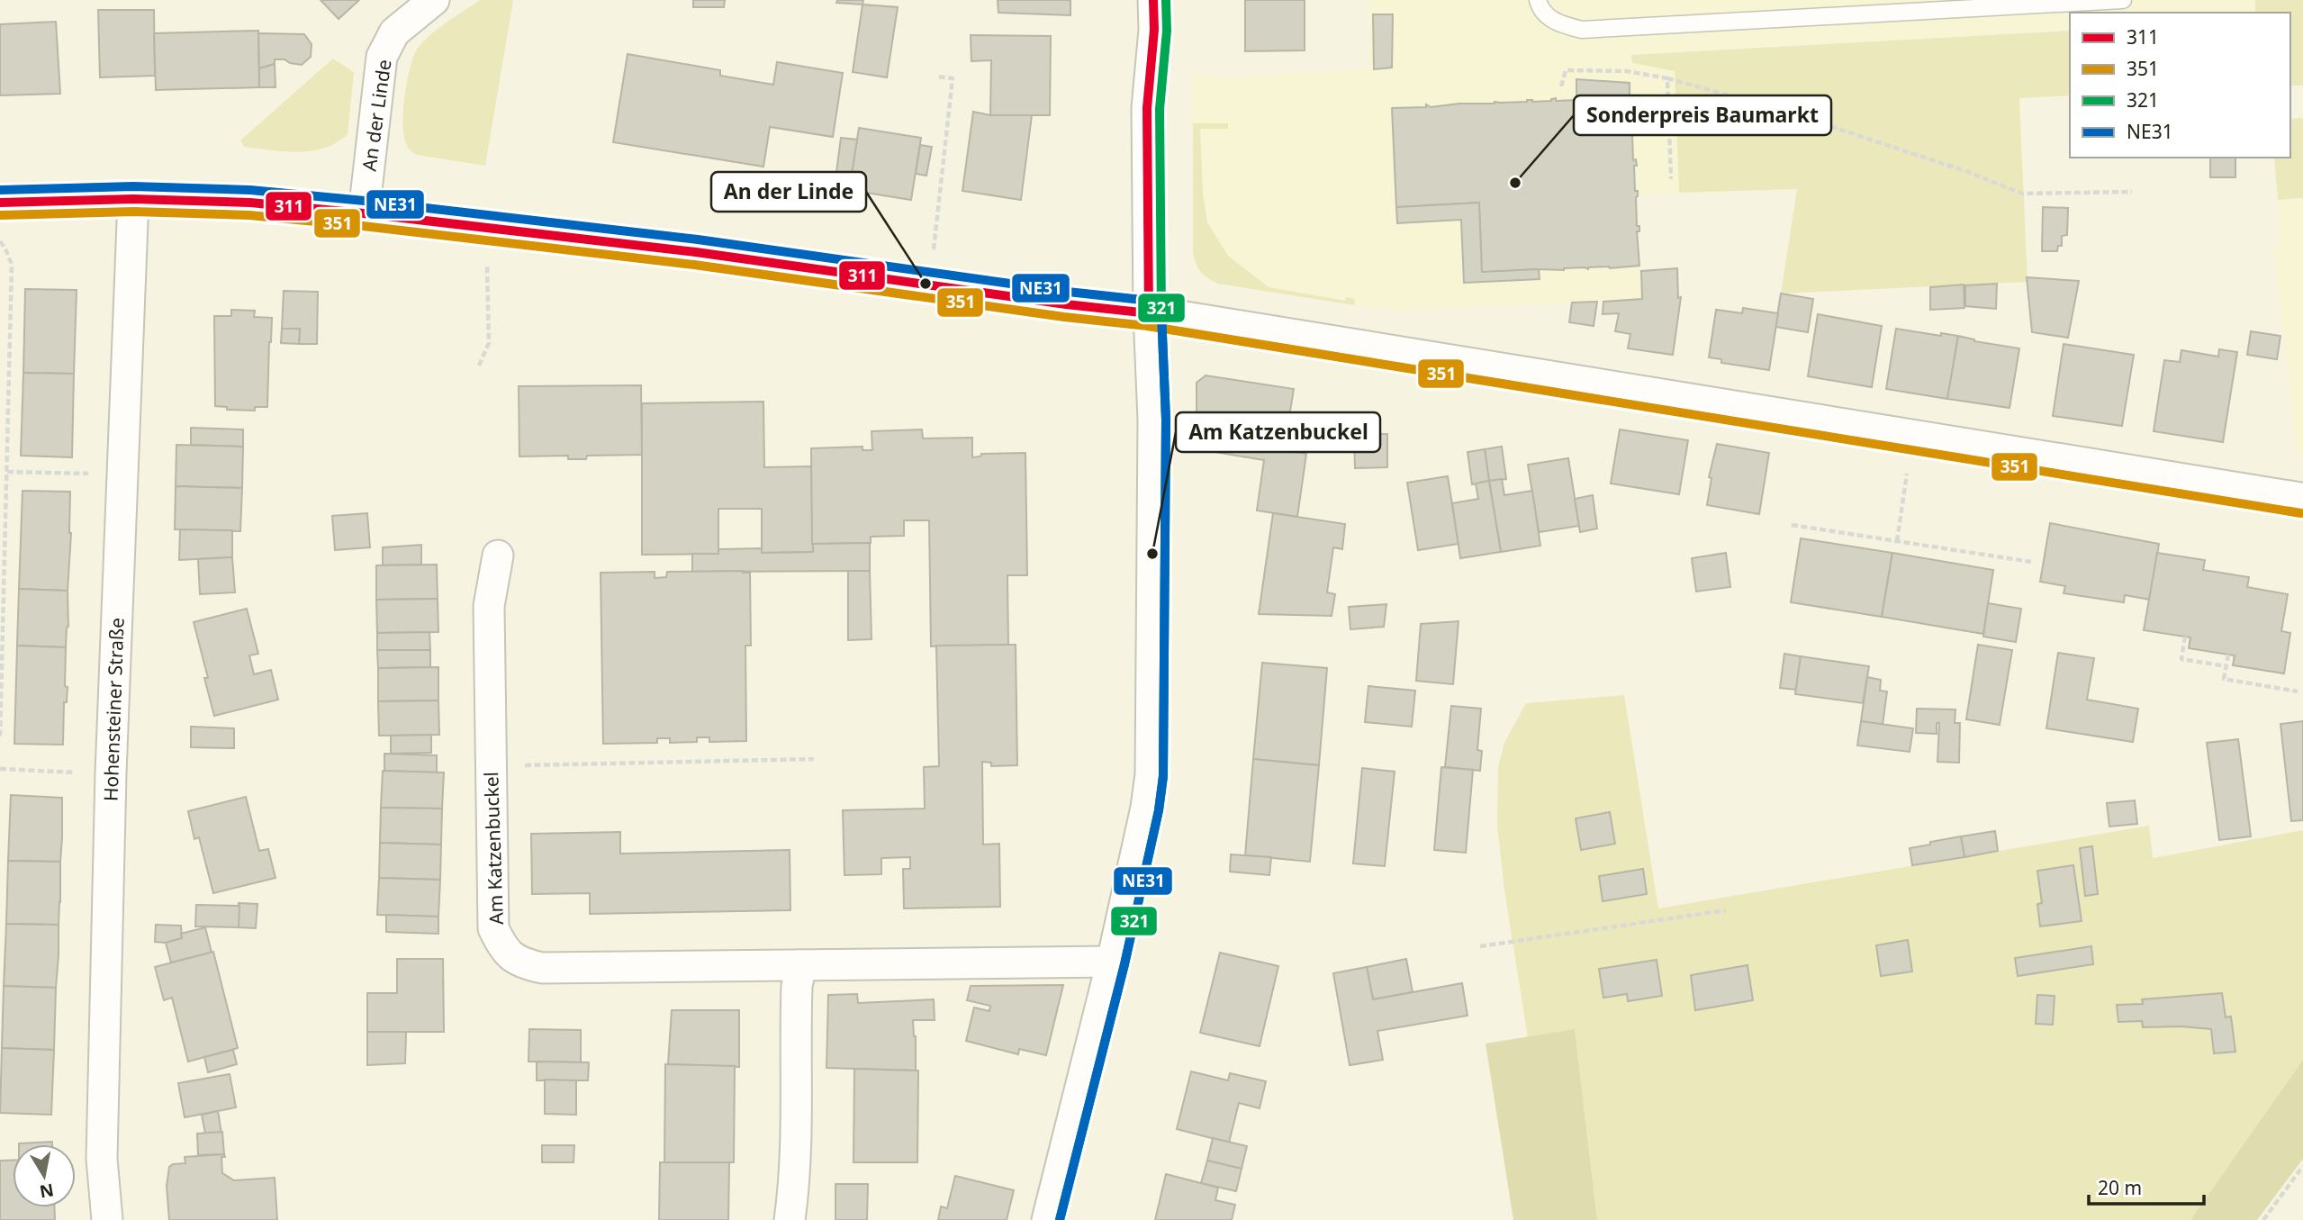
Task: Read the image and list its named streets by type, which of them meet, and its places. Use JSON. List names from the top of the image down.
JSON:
{
  "streets": {
    "street": ["An der Linde", "Hohensteiner Straße", "Am Katzenbuckel"]
  },
  "places": ["Sonderpreis Baumarkt", "An der Linde", "Am Katzenbuckel"],
  "lines": [
    "transit line 311",
    "transit line 321",
    "transit line NE31",
    "transit line 351"
  ],
  "legend": [
    "311",
    "351",
    "321",
    "NE31"
  ],
  "scale_bar": "20 m",
  "north": "bottom"
}
